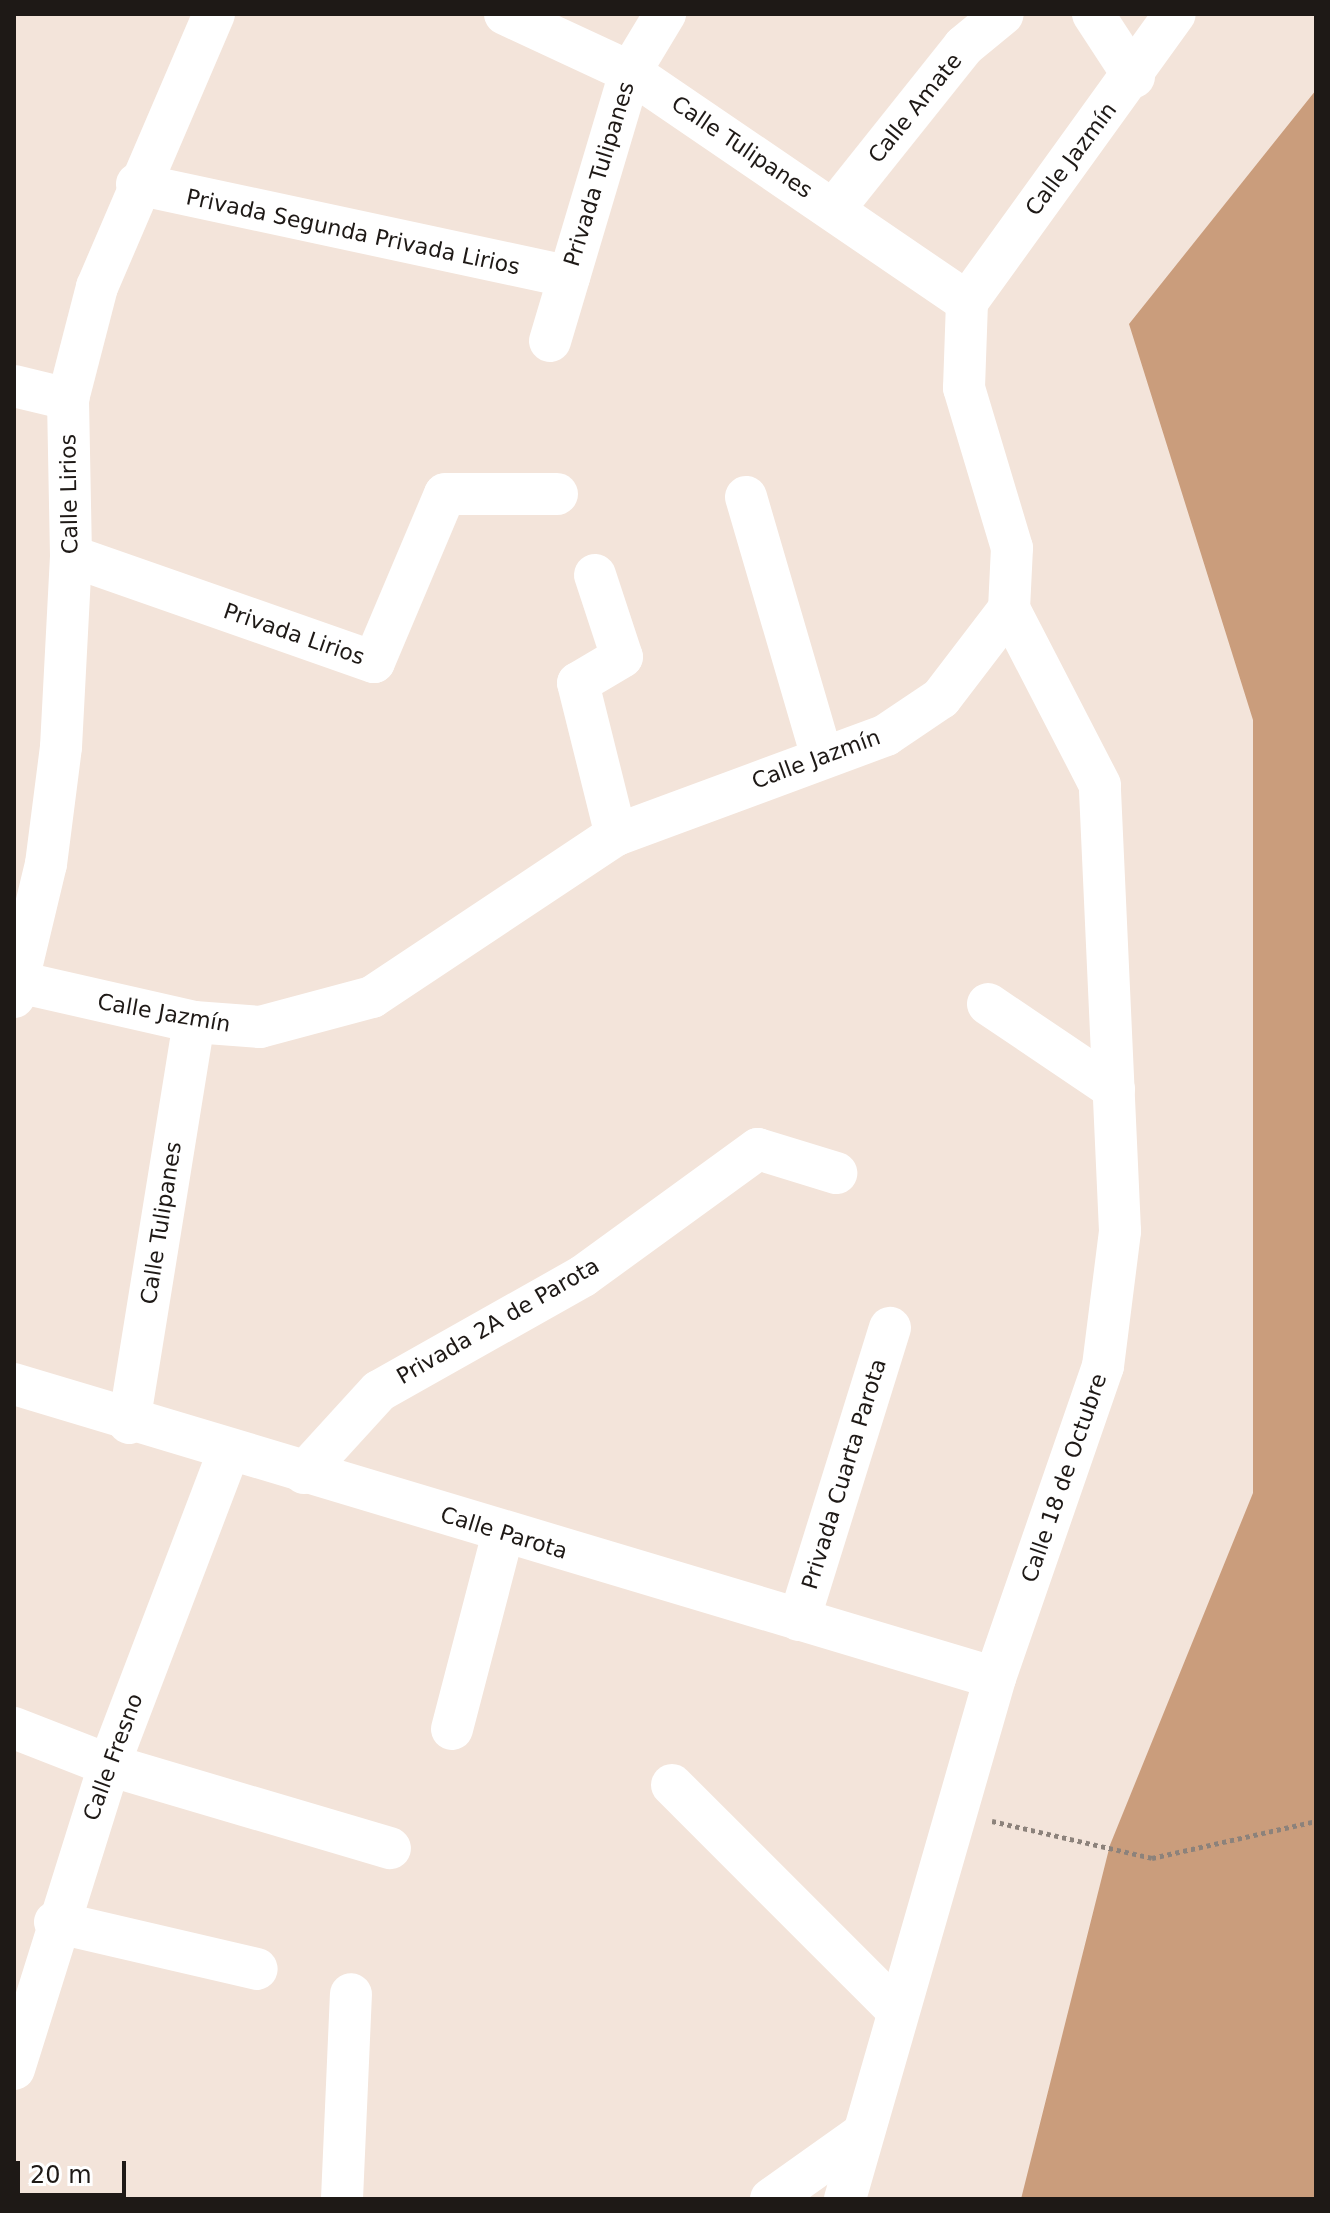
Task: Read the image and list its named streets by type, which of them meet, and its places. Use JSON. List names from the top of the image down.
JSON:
{
  "streets": {
    "street": [
      "Calle Amate",
      "Calle Tulipanes",
      "Calle Jazmín",
      "Privada Tulipanes",
      "Privada Segunda Privada Lirios",
      "Calle Lirios",
      "Privada Lirios",
      "Privada 2A de Parota",
      "Privada Cuarta Parota",
      "Calle 18 de Octubre",
      "Calle Parota",
      "Calle Fresno"
    ]
  },
  "crossings": [
    ["Calle Amate", "Calle Tulipanes"],
    ["Calle Tulipanes", "Calle Jazmín"],
    ["Calle Tulipanes", "Privada Tulipanes"],
    ["Calle Tulipanes", "Calle Parota"],
    ["Calle Jazmín", "Calle Lirios"],
    ["Calle Jazmín", "Calle 18 de Octubre"],
    ["Privada Tulipanes", "Privada Segunda Privada Lirios"],
    ["Privada Segunda Privada Lirios", "Calle Lirios"],
    ["Calle Lirios", "Privada Lirios"],
    ["Privada 2A de Parota", "Calle Parota"],
    ["Privada Cuarta Parota", "Calle Parota"],
    ["Calle 18 de Octubre", "Calle Parota"],
    ["Calle Parota", "Calle Fresno"]
  ],
  "scale_bar": "20 m"
}
